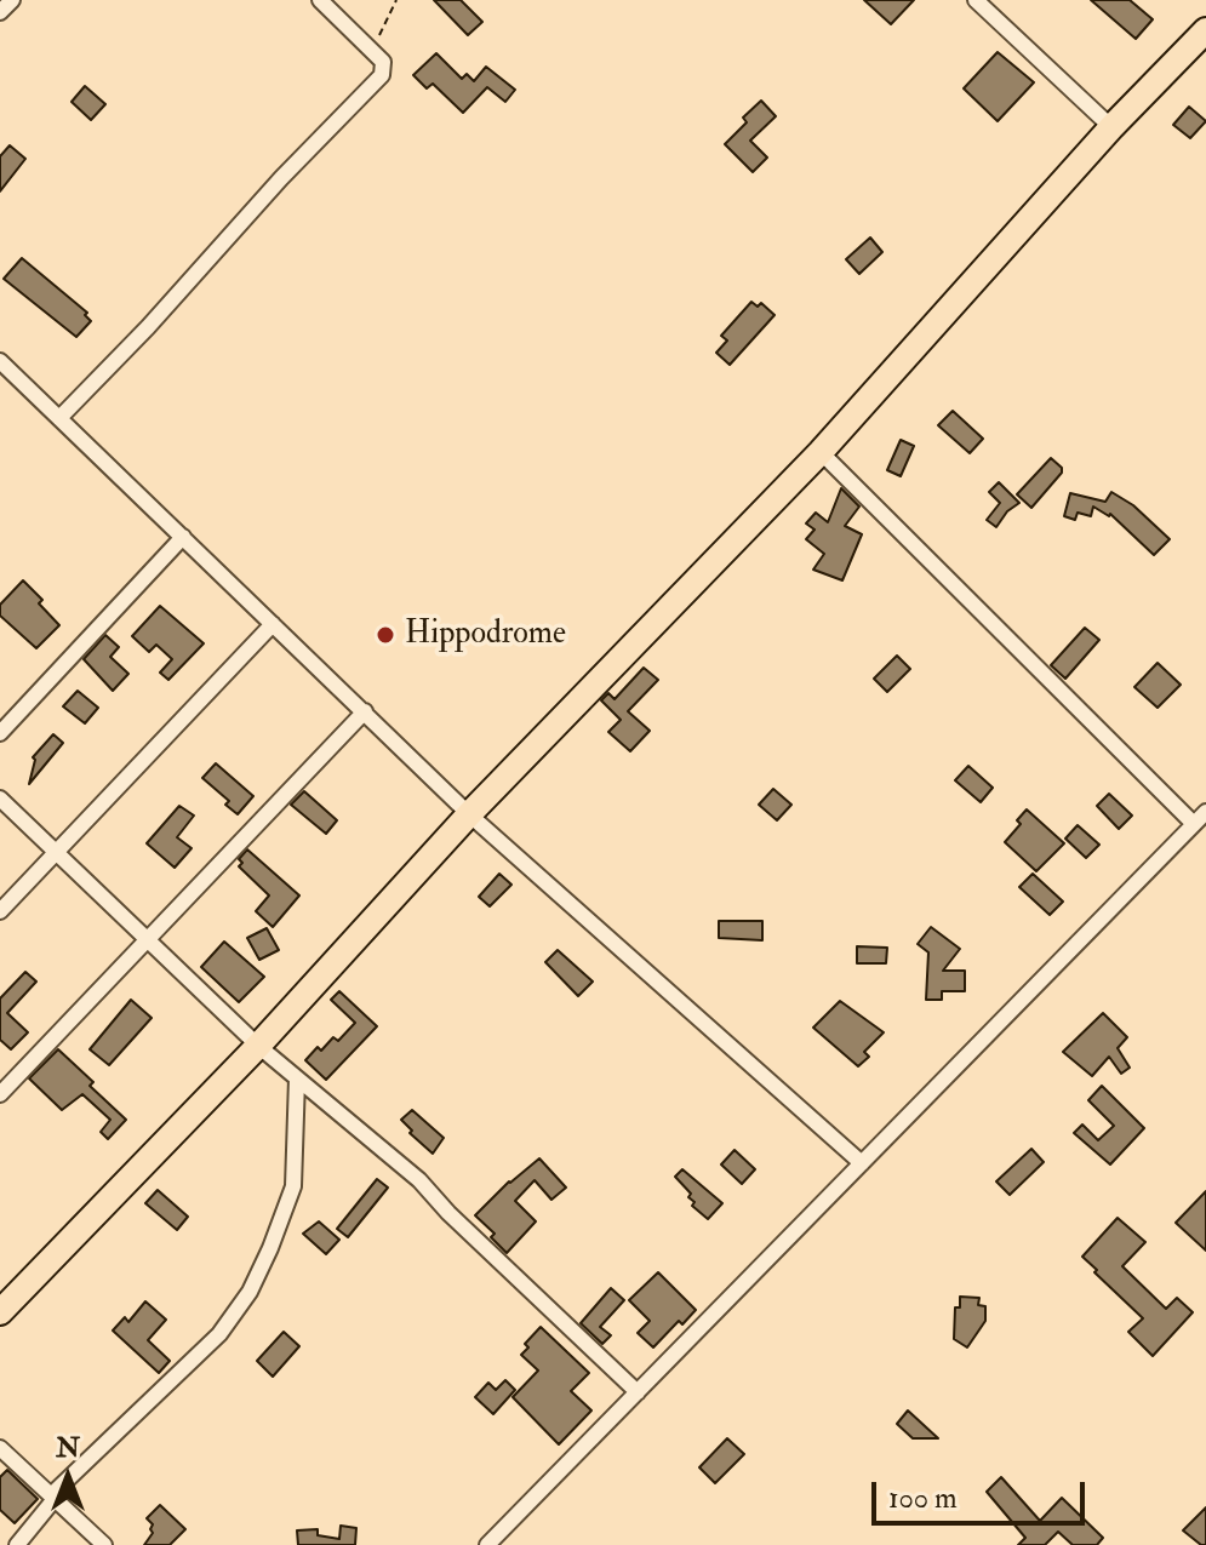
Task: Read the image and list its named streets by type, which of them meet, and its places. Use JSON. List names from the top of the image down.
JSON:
{
  "places": ["Hippodrome"],
  "scale_bar": "100 m",
  "north": "top"
}
